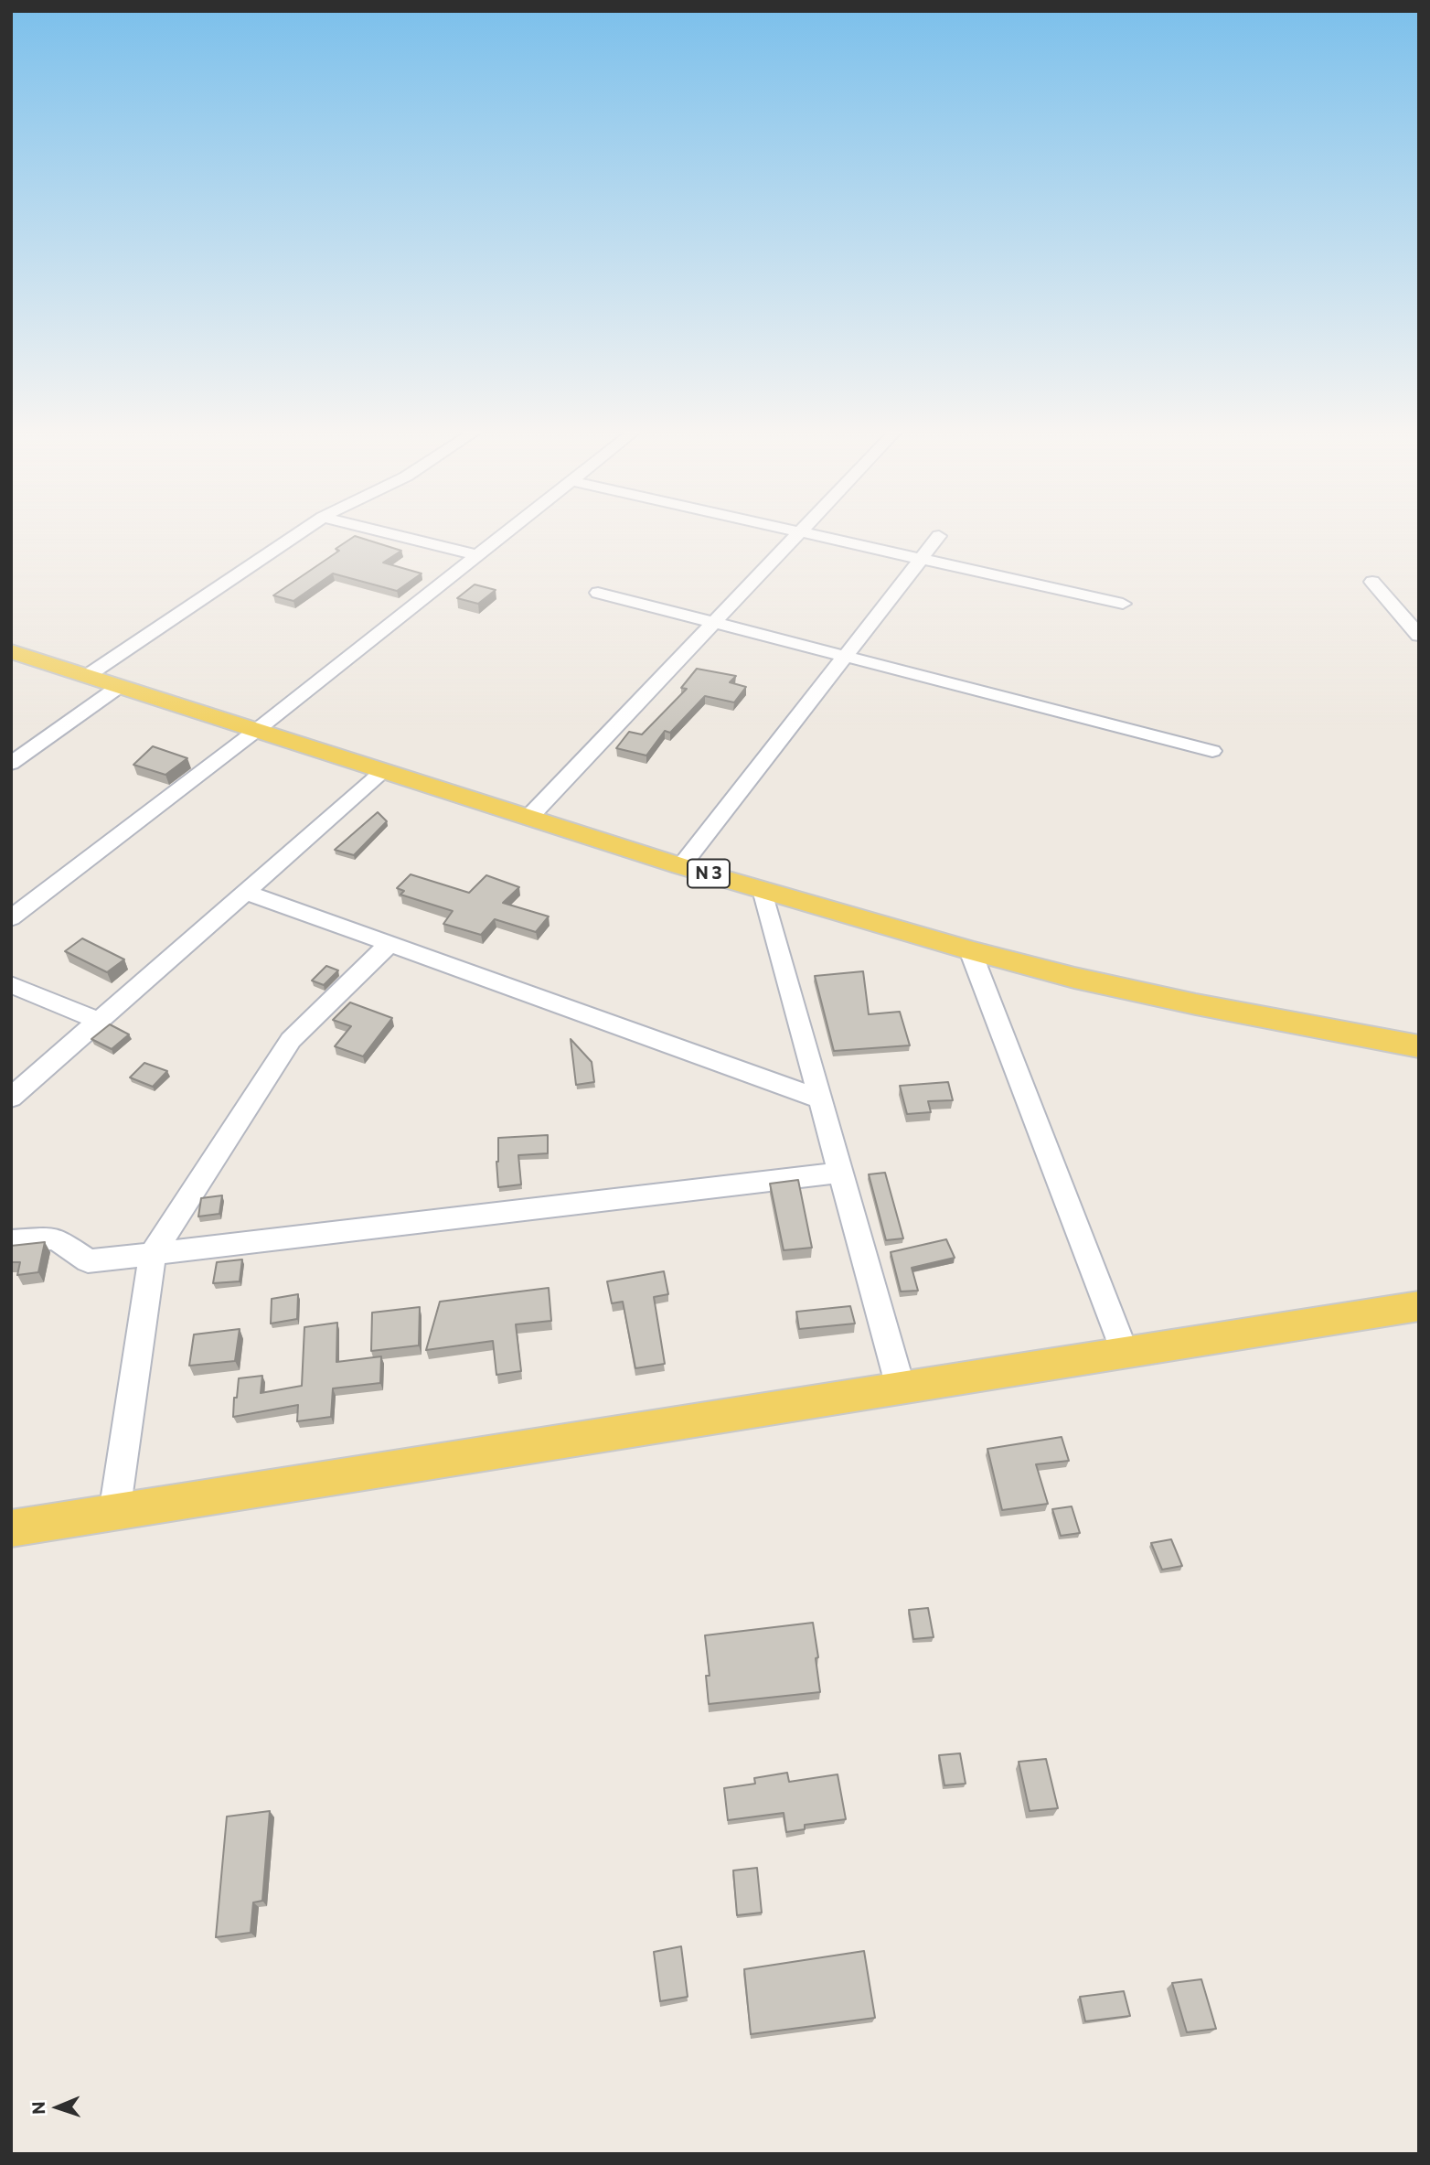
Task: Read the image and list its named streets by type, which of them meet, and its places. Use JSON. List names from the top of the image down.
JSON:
{
  "streets": {
    "main road": ["N 3"]
  },
  "north": "left"
}
